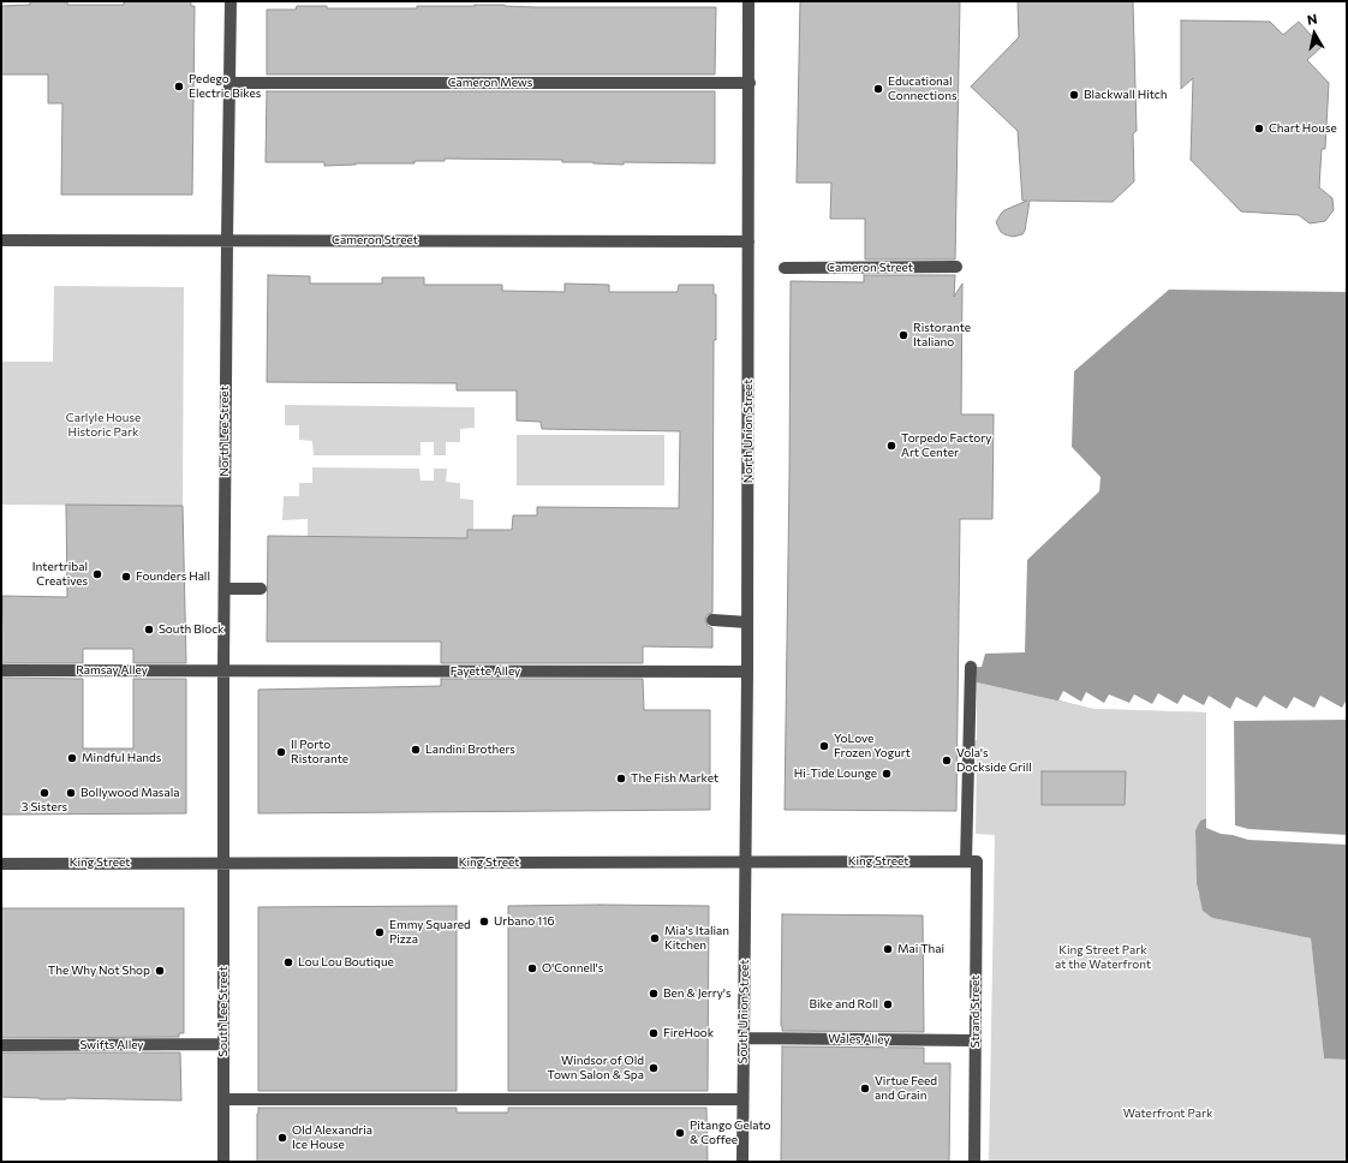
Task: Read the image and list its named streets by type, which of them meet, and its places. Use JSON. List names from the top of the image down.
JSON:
{
  "streets": {
    "street": [
      "Cameron Mews",
      "Cameron Street",
      "North Lee Street",
      "North Union Street",
      "Ramsay Alley",
      "Fayette Alley",
      "King Street",
      "South Lee Street",
      "South Union Street",
      "Strand Street",
      "Wales Alley",
      "Swifts Alley"
    ]
  },
  "crossings": [
    ["Cameron Mews", "North Lee Street"],
    ["Cameron Mews", "North Union Street"],
    ["Cameron Street", "North Lee Street"],
    ["Cameron Street", "North Union Street"],
    ["North Lee Street", "Ramsay Alley"],
    ["North Lee Street", "Fayette Alley"],
    ["North Lee Street", "King Street"],
    ["North Lee Street", "South Lee Street"],
    ["North Union Street", "Fayette Alley"],
    ["North Union Street", "King Street"],
    ["North Union Street", "South Union Street"],
    ["Ramsay Alley", "Fayette Alley"],
    ["King Street", "South Lee Street"],
    ["King Street", "South Union Street"],
    ["King Street", "Strand Street"],
    ["South Lee Street", "Swifts Alley"],
    ["South Union Street", "Wales Alley"],
    ["Strand Street", "Wales Alley"]
  ],
  "parks": ["Carlyle House Historic Park", "King Street Park at the Waterfront", "Waterfront Park"],
  "places": [
    "Pedego Electric Bikes",
    "Educational Connections",
    "Blackwall Hitch",
    "Chart House",
    "Ristorante Italiano",
    "Torpedo Factory Art Center",
    "Intertribal Creatives",
    "Founders Hall",
    "South Block",
    "YoLove Frozen Yogurt",
    "Landini Brothers",
    "Il Porto Ristorante",
    "Mindful Hands",
    "Vola's Dockside Grill",
    "Hi-Tide Lounge",
    "The Fish Market",
    "3 Sisters",
    "Bollywood Masala",
    "Urbano 116",
    "Emmy Squared Pizza",
    "Mia's Italian Kitchen",
    "Mai Thai",
    "Lou Lou Boutique",
    "O'Connell's",
    "The Why Not Shop",
    "Ben & Jerry's",
    "Bike and Roll",
    "FireHook",
    "Windsor of Old Town Salon & Spa",
    "Virtue Feed and Grain",
    "Pitango Gelato & Coffee",
    "Old Alexandria Ice House"
  ],
  "north": "top"
}
